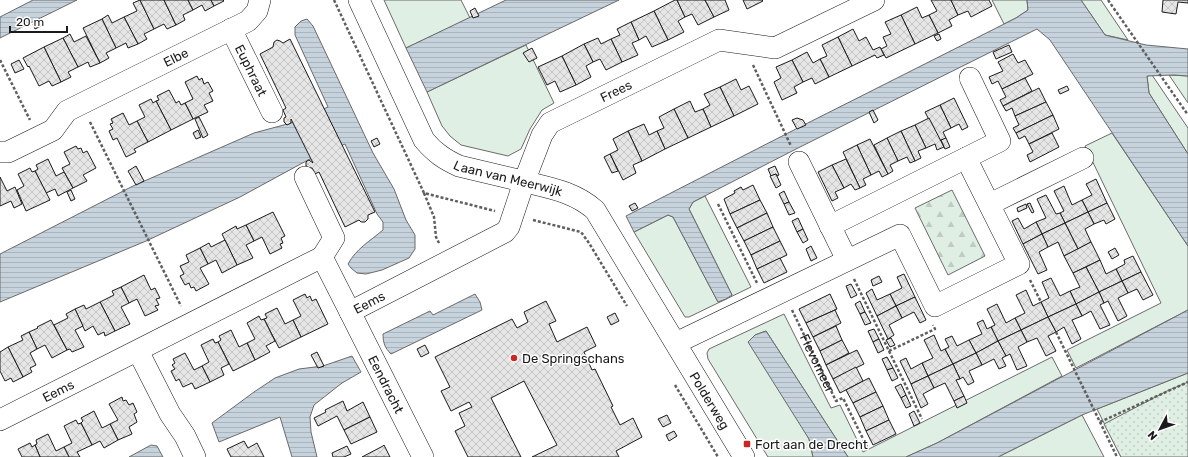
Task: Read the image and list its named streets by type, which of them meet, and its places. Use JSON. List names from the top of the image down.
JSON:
{
  "streets": {
    "street": [
      "Elbe",
      "Euphraat",
      "Frees",
      "Laan van Meerwijk",
      "Eems",
      "Eendracht",
      "Polderweg"
    ],
    "path": ["Flevomeer"]
  },
  "crossings": [
    ["Elbe", "Euphraat"],
    ["Frees", "Laan van Meerwijk"],
    ["Frees", "Eems"],
    ["Laan van Meerwijk", "Eems"],
    ["Laan van Meerwijk", "Polderweg"],
    ["Eems", "Eendracht"]
  ],
  "places": {
    "other": ["De Springschans"],
    "transit": ["Fort aan de Drecht"]
  },
  "scale_bar": "20 m",
  "north": "bottom left"
}
